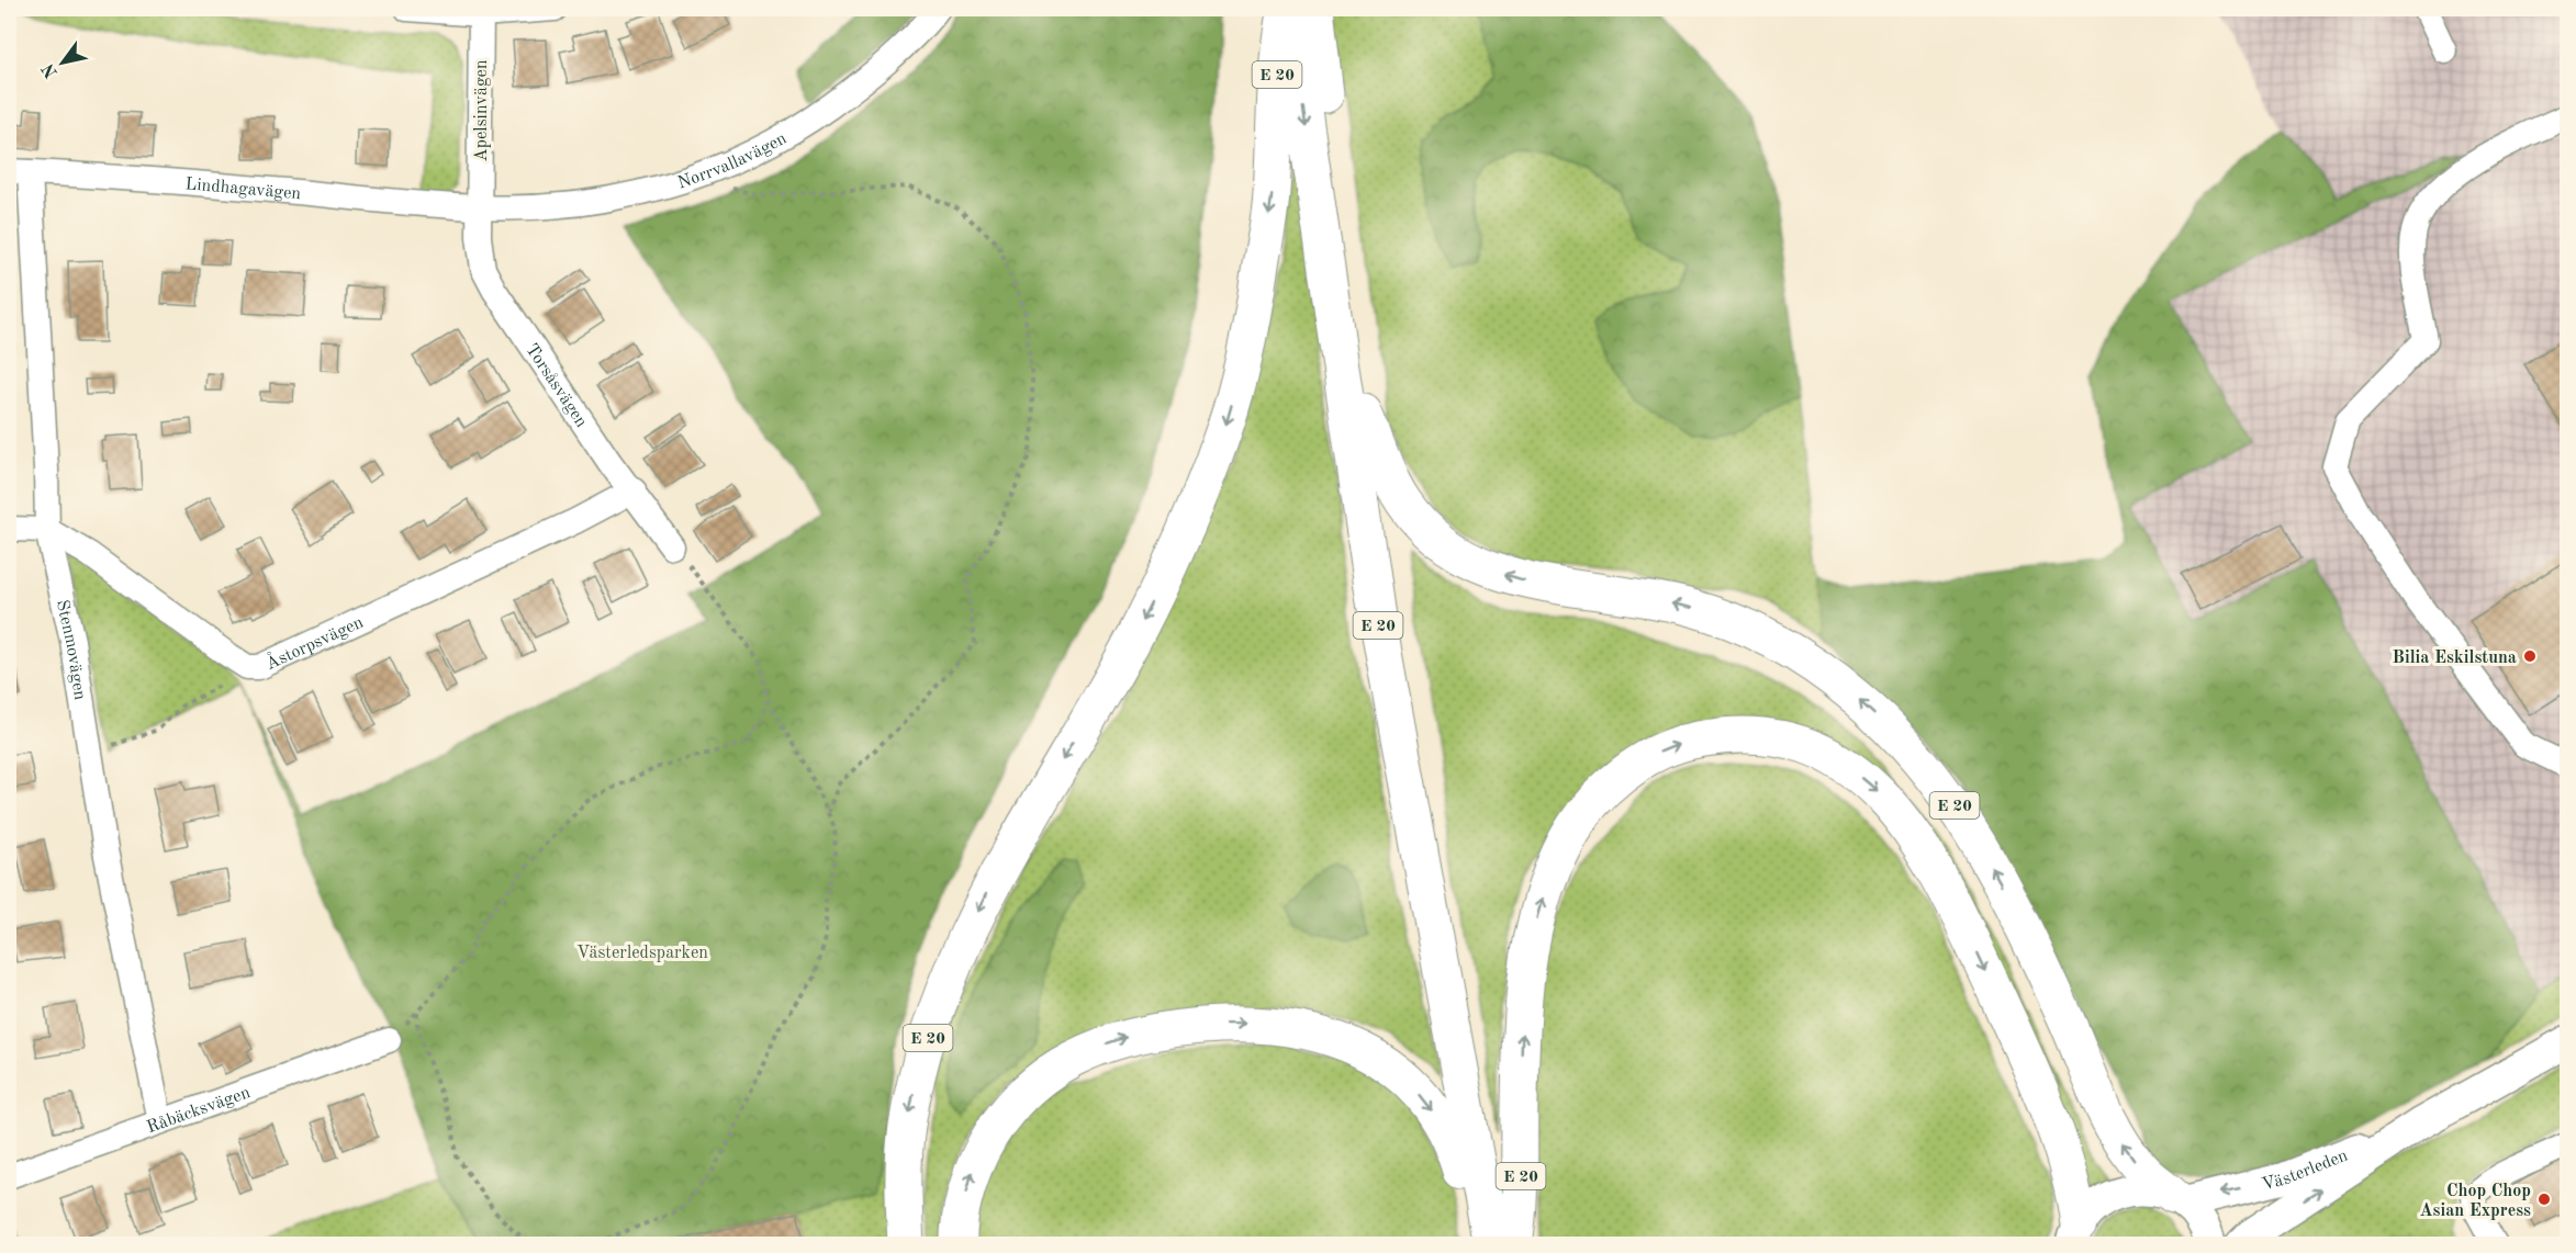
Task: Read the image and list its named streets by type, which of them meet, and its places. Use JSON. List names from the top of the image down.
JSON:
{
  "streets": {
    "highway": ["E 20"],
    "main road": ["Västerleden"],
    "street": [
      "Apelsinvägen",
      "Norrvallavägen",
      "Lindhagavägen",
      "Torsåsvägen",
      "Åstorpsvägen",
      "Stenmovägen",
      "Råbäcksvägen"
    ]
  },
  "crossings": [
    ["E 20", "Västerleden"],
    ["Apelsinvägen", "Norrvallavägen"],
    ["Apelsinvägen", "Lindhagavägen"],
    ["Apelsinvägen", "Torsåsvägen"],
    ["Norrvallavägen", "Lindhagavägen"],
    ["Norrvallavägen", "Torsåsvägen"],
    ["Lindhagavägen", "Torsåsvägen"],
    ["Lindhagavägen", "Stenmovägen"],
    ["Torsåsvägen", "Åstorpsvägen"],
    ["Åstorpsvägen", "Stenmovägen"],
    ["Stenmovägen", "Råbäcksvägen"]
  ],
  "parks": ["Västerledsparken"],
  "places": ["Bilia Eskilstuna", "Chop Chop Asian Express"],
  "north": "bottom left"
}
